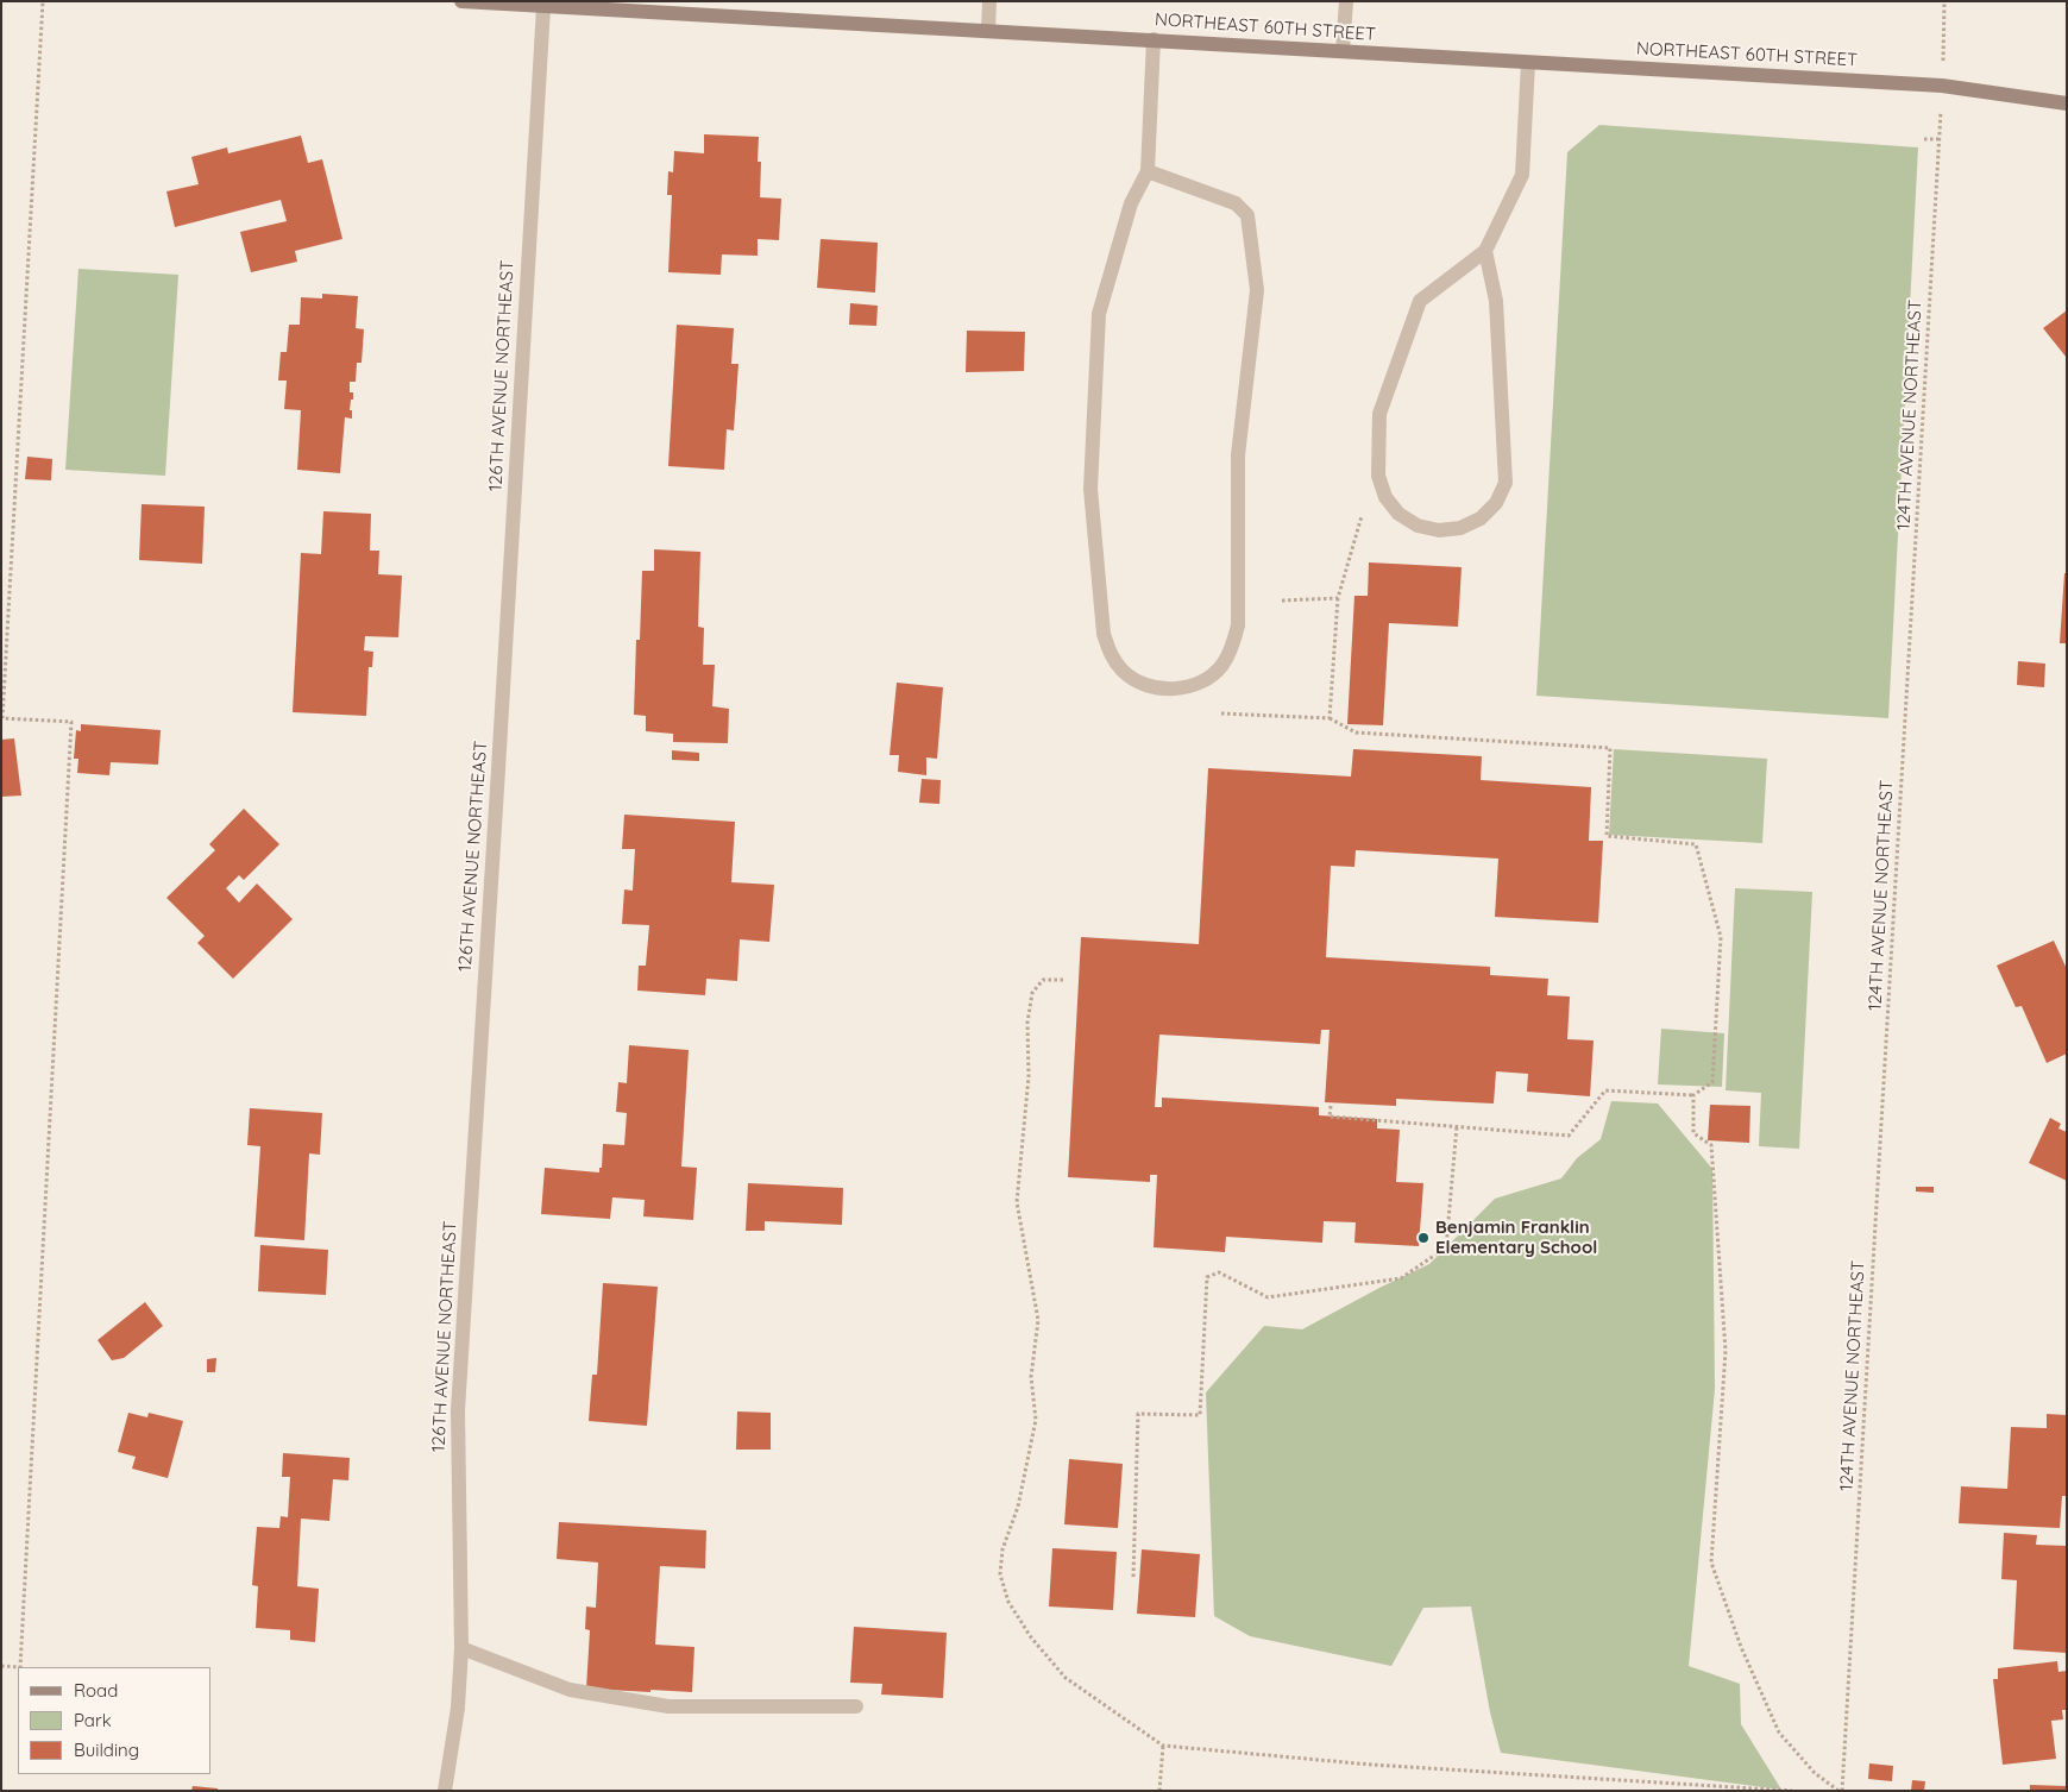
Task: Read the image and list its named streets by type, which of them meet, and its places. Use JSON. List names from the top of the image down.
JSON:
{
  "streets": {
    "street": ["NORTHEAST 60TH STREET", "126TH AVENUE NORTHEAST"],
    "path": ["124TH AVENUE NORTHEAST"]
  },
  "crossings": [
    ["NORTHEAST 60TH STREET", "126TH AVENUE NORTHEAST"],
    ["NORTHEAST 60TH STREET", "124TH AVENUE NORTHEAST"]
  ],
  "places": ["Benjamin Franklin Elementary School"],
  "legend": ["Road", "Park", "Building"]
}
